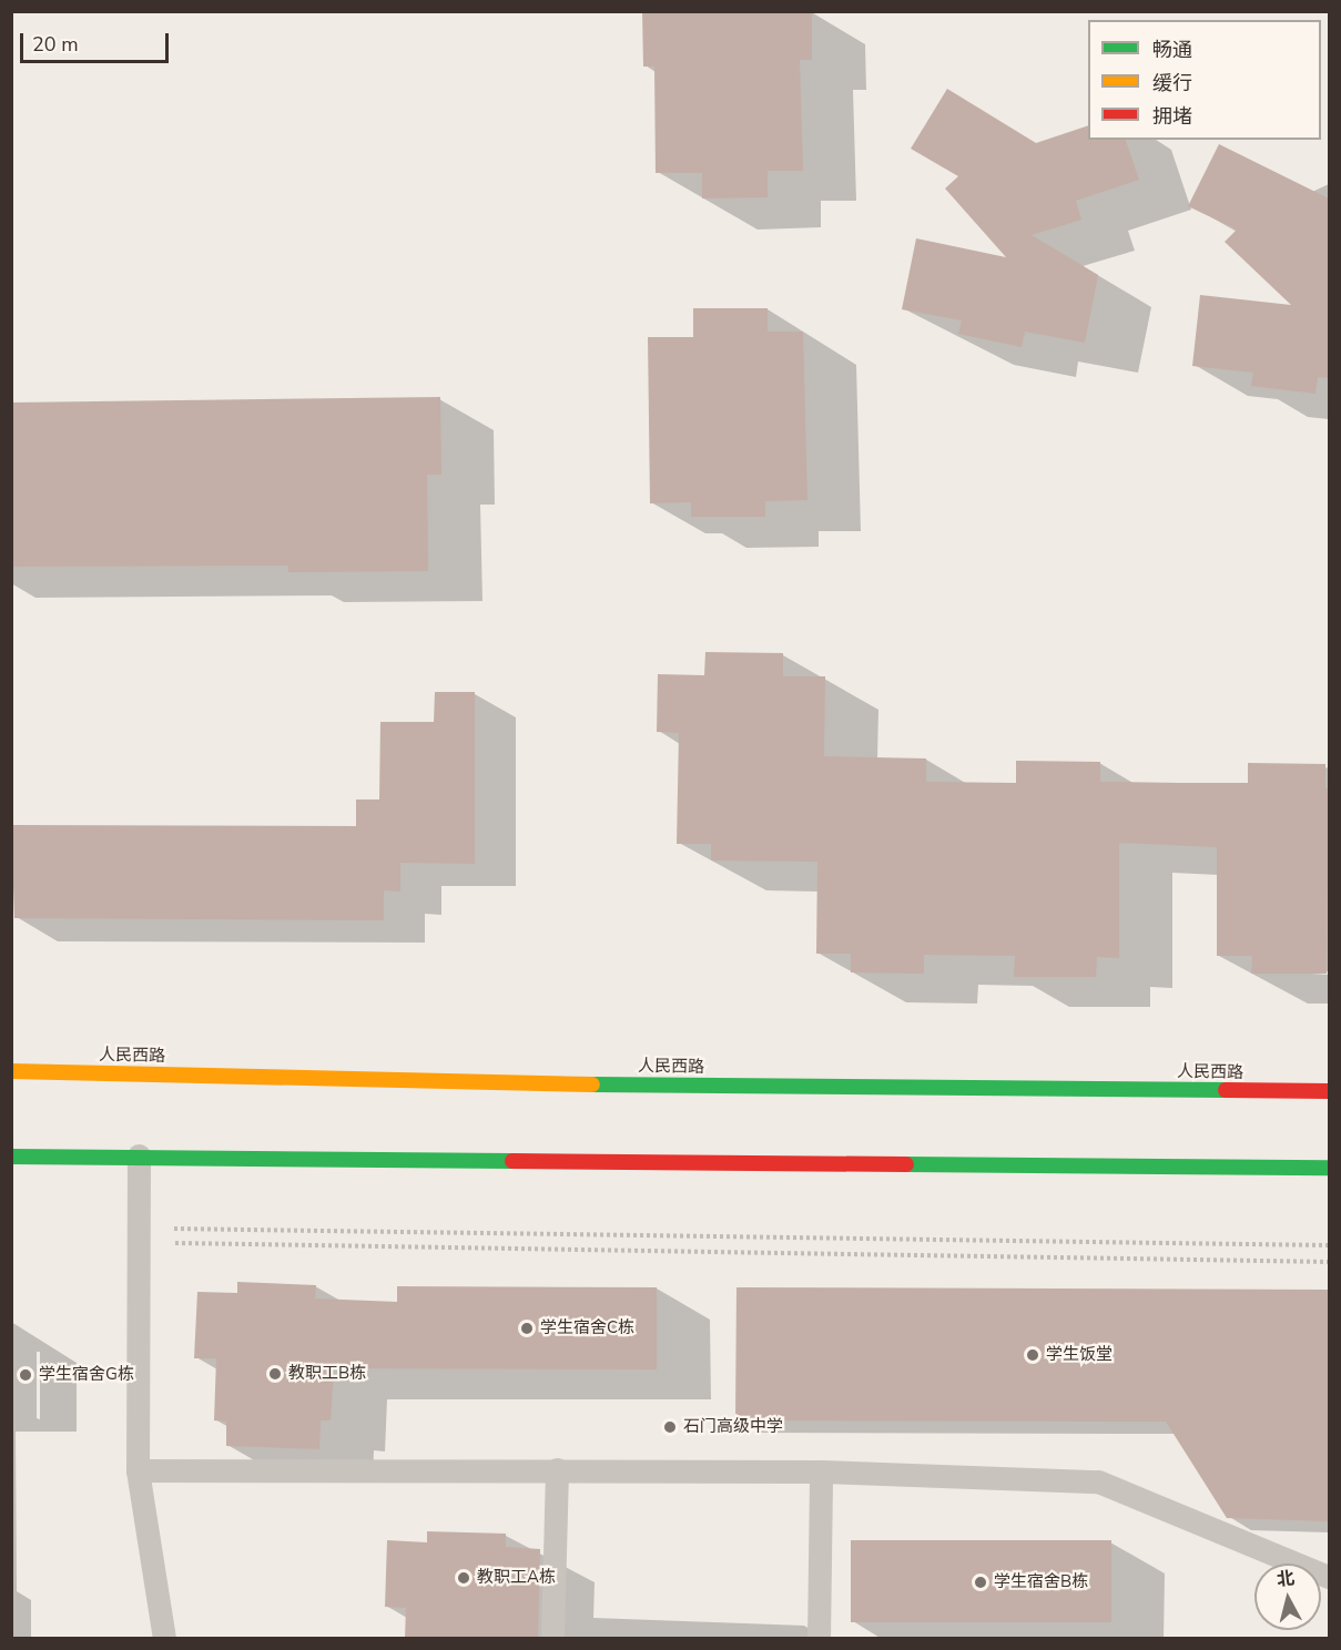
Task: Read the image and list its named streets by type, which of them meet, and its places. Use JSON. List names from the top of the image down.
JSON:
{
  "streets": {
    "street": ["人民西路"]
  },
  "places": [
    "学生宿舍C栋",
    "学生饭堂",
    "教职工B栋",
    "学生宿舍G栋",
    "石门高级中学",
    "教职工A栋",
    "学生宿舍B栋"
  ],
  "legend": ["畅通", "缓行", "拥堵"],
  "scale_bar": "20 m",
  "north": "top"
}
